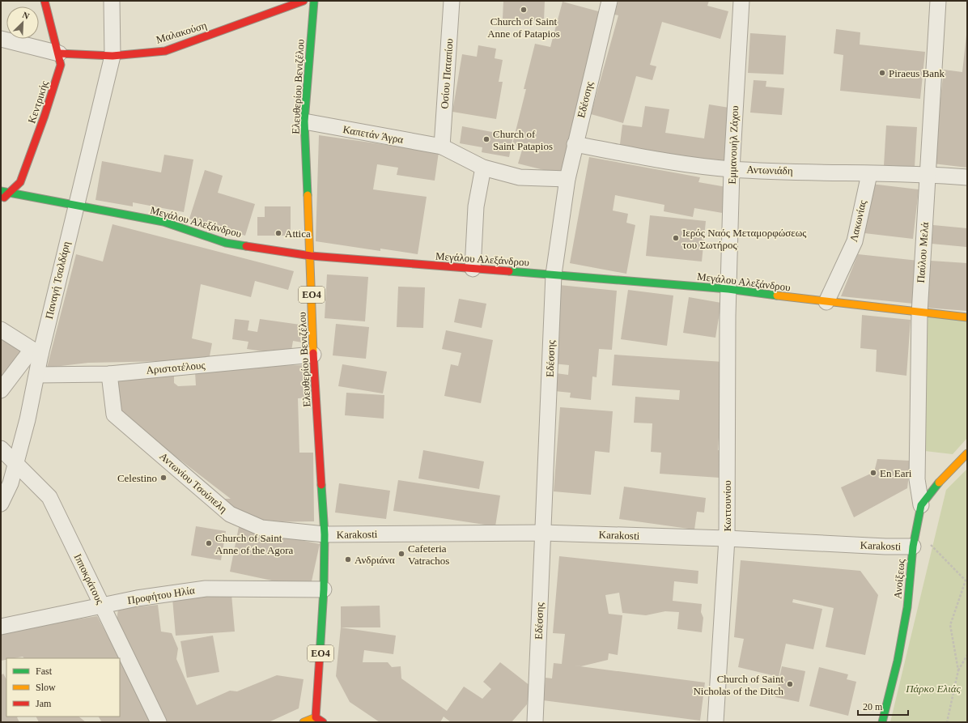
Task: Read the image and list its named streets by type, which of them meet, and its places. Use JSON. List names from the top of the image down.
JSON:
{
  "streets": {
    "street": [
      "Μαλακούση",
      "Οσίου Παταπίου",
      "Ελευθερίου Βενιζέλου",
      "Εδέσσης",
      "Κεντρικής",
      "Καπετάν Άγρα",
      "Εμμανουήλ Ζάχου",
      "Αντωνιάδη",
      "Λακωνίας",
      "Μεγάλου Αλεξάνδρου",
      "Παύλου Μελά",
      "Παναγή Τσαλδάρη",
      "ΕΟ4",
      "Αριστοτέλους",
      "Αντωνίου Τσούπελη",
      "Κωττουνίου",
      "Karakosti",
      "Ιπποκράτους",
      "Ανοίξεως",
      "Προφήτου Ηλία"
    ]
  },
  "crossings": [
    ["Μαλακούση", "Κεντρικής"],
    ["Μαλακούση", "Παναγή Τσαλδάρη"],
    ["Οσίου Παταπίου", "Καπετάν Άγρα"],
    ["Ελευθερίου Βενιζέλου", "Καπετάν Άγρα"],
    ["Ελευθερίου Βενιζέλου", "Μεγάλου Αλεξάνδρου"],
    ["Ελευθερίου Βενιζέλου", "Αριστοτέλους"],
    ["Ελευθερίου Βενιζέλου", "Αντωνίου Τσούπελη"],
    ["Ελευθερίου Βενιζέλου", "Karakosti"],
    ["Ελευθερίου Βενιζέλου", "Προφήτου Ηλία"],
    ["Εδέσσης", "Καπετάν Άγρα"],
    ["Εδέσσης", "Αντωνιάδη"],
    ["Εδέσσης", "Μεγάλου Αλεξάνδρου"],
    ["Εδέσσης", "Karakosti"],
    ["Κεντρικής", "Μεγάλου Αλεξάνδρου"],
    ["Εμμανουήλ Ζάχου", "Αντωνιάδη"],
    ["Εμμανουήλ Ζάχου", "Μεγάλου Αλεξάνδρου"],
    ["Εμμανουήλ Ζάχου", "Κωττουνίου"],
    ["Αντωνιάδη", "Λακωνίας"],
    ["Αντωνιάδη", "Παύλου Μελά"],
    ["Λακωνίας", "Μεγάλου Αλεξάνδρου"],
    ["Μεγάλου Αλεξάνδρου", "Παύλου Μελά"],
    ["Μεγάλου Αλεξάνδρου", "Παναγή Τσαλδάρη"],
    ["Μεγάλου Αλεξάνδρου", "Κωττουνίου"],
    ["Παύλου Μελά", "Ανοίξεως"],
    ["Παναγή Τσαλδάρη", "Αριστοτέλους"],
    ["Παναγή Τσαλδάρη", "Ιπποκράτους"],
    ["Αριστοτέλους", "Αντωνίου Τσούπελη"],
    ["Αντωνίου Τσούπελη", "Karakosti"],
    ["Κωττουνίου", "Karakosti"],
    ["Karakosti", "Ανοίξεως"],
    ["Ιπποκράτους", "Προφήτου Ηλία"]
  ],
  "parks": ["Πάρκο Ελιάς"],
  "places": [
    "Church of Saint Anne of Patapios",
    "Piraeus Bank",
    "Church of Saint Patapios",
    "Attica",
    "Ιερός Ναός Μεταμορφώσεως του Σωτήρος",
    "En Eari",
    "Celestino",
    "Church of Saint Anne of the Agora",
    "Cafeteria Vatrachos",
    "Ανδριάνα",
    "Church of Saint Nicholas of the Ditch"
  ],
  "legend": ["Fast", "Slow", "Jam"],
  "scale_bar": "20 m",
  "north": "top right"
}
